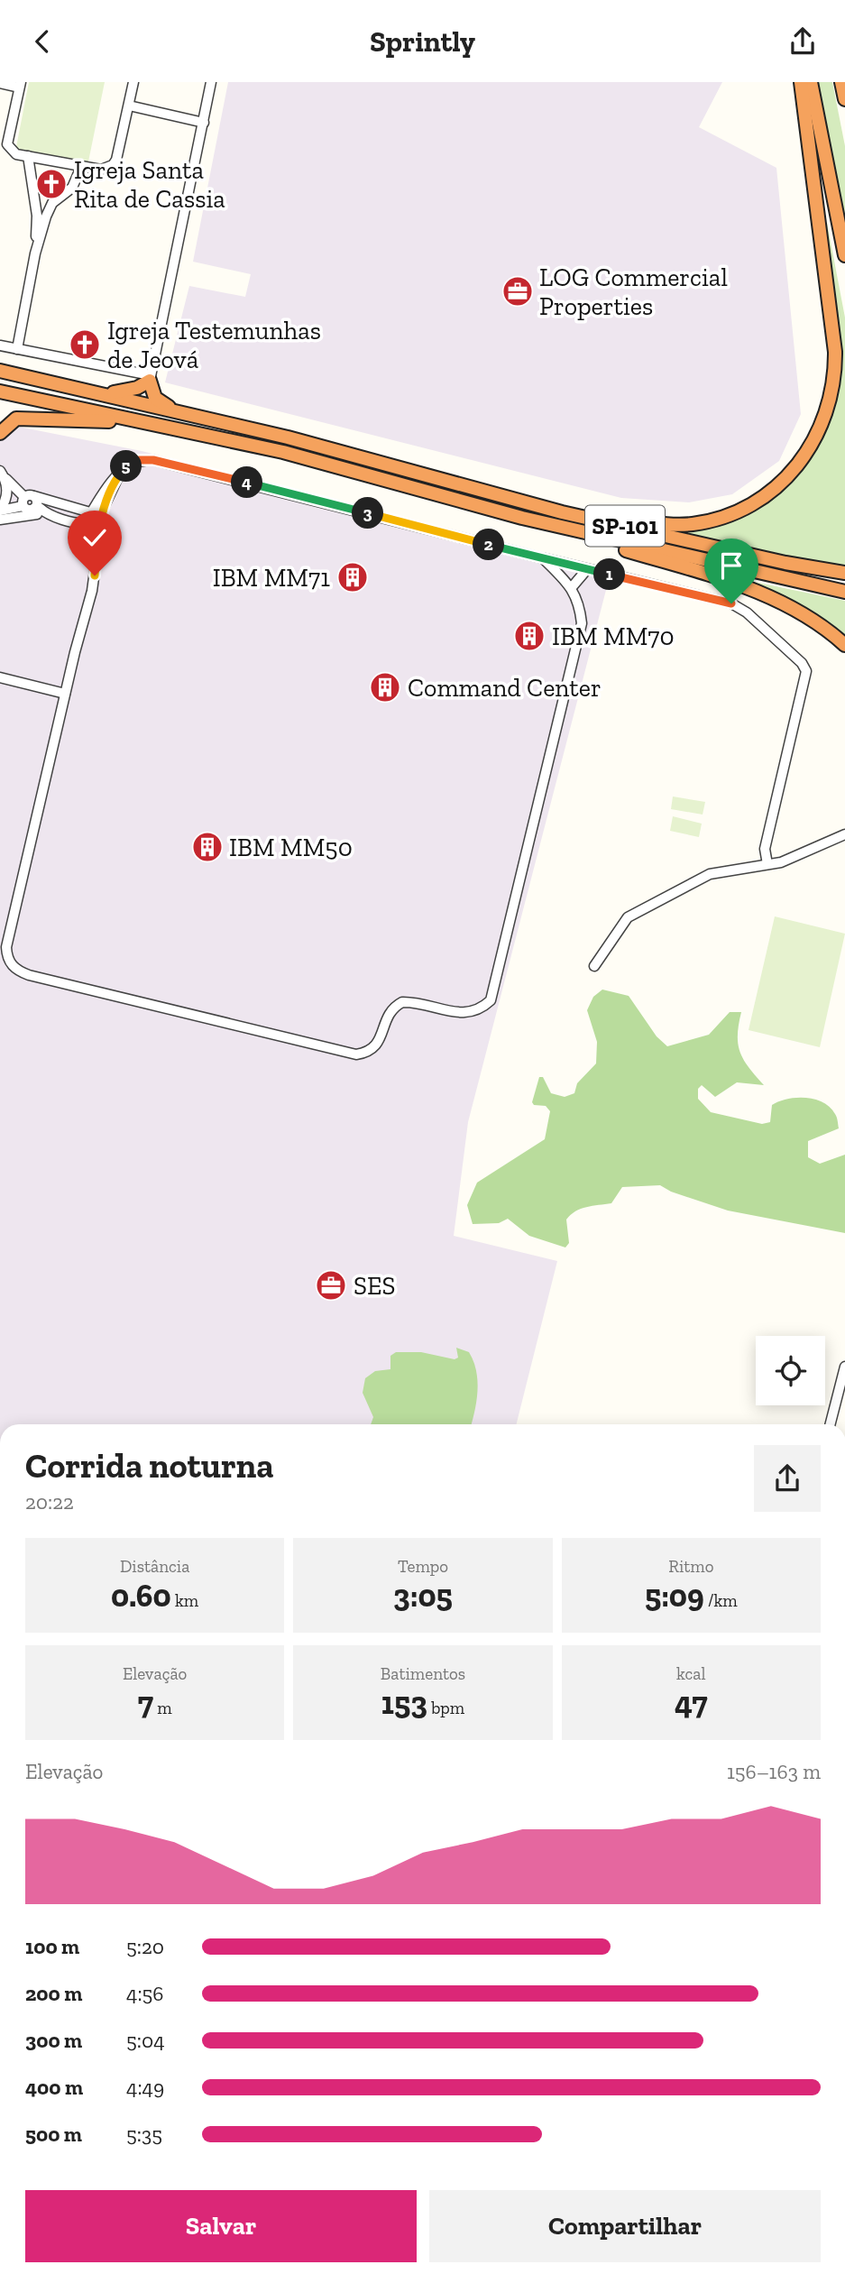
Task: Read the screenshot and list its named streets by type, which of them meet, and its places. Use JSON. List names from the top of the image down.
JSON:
{
  "streets": {
    "highway": ["SP-101"]
  },
  "places": {
    "church": ["Igreja Santa Rita de Cassia", "Igreja Testemunhas de Jeová"],
    "office": ["LOG Commercial Properties", "SES"],
    "building": [
      "IBM MM71",
      "IBM MM70",
      "Command Center",
      "IBM MM50"
    ]
  },
  "page": {
    "header": "Sprintly",
    "pins": [
      "5",
      "4",
      "3",
      "2",
      "1"
    ],
    "heading": ["Corrida noturna", "20:22"],
    "stats": [
      ["Distância", "0.60 km"],
      ["Tempo", "3:05"],
      ["Ritmo", "5:09 /km"],
      ["Elevação", "7 m"],
      ["Batimentos", "153 bpm"],
      ["kcal", "47"]
    ],
    "chart": ["Elevação", "156–163 m"],
    "list": [
      {
        "name": "100 m",
        "note": "5:20"
      },
      {
        "name": "200 m",
        "note": "4:56"
      },
      {
        "name": "300 m",
        "note": "5:04"
      },
      {
        "name": "400 m",
        "note": "4:49"
      },
      {
        "name": "500 m",
        "note": "5:35"
      }
    ],
    "buttons": ["Salvar", "Compartilhar"]
  }
}
